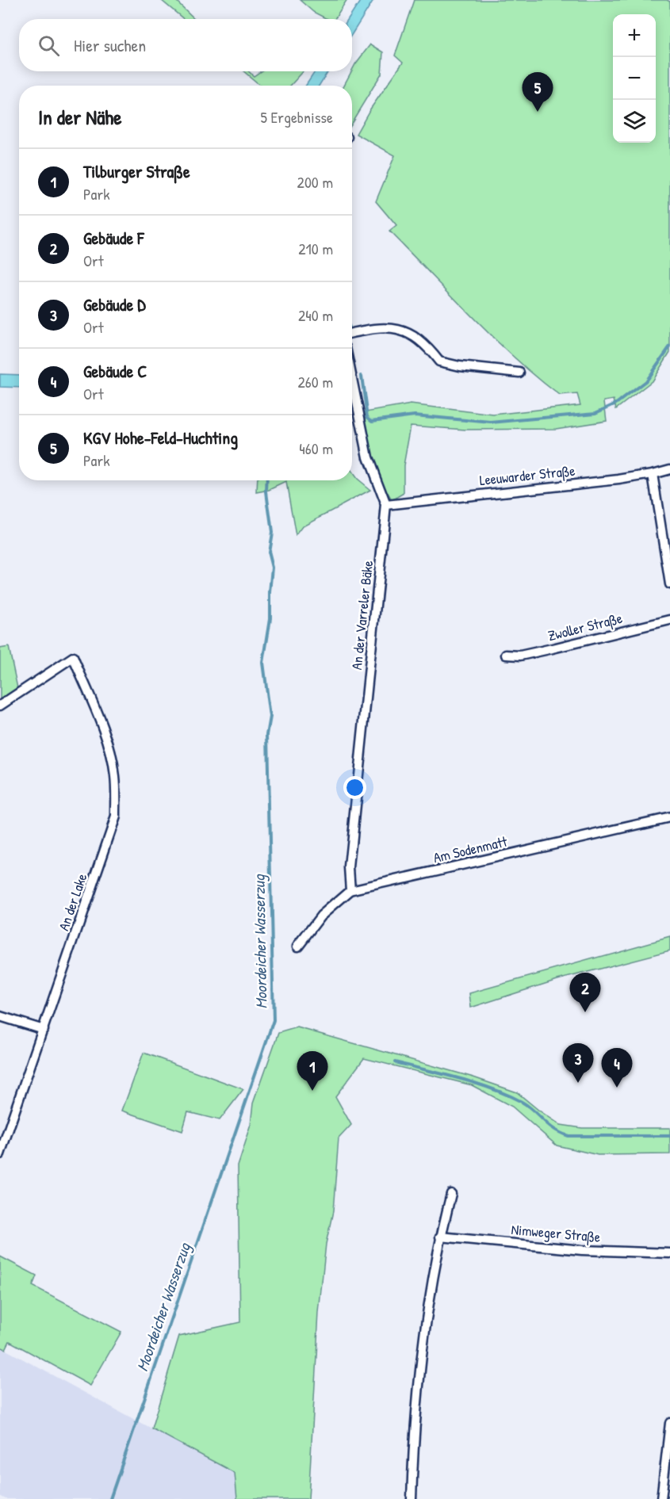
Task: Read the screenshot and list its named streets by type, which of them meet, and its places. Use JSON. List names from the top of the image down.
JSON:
{
  "streets": {
    "street": [
      "Leeuwarder Straße",
      "An der Varreler Bäke",
      "Zwoller Straße",
      "Am Sodenmatt",
      "An der Lake",
      "Nimweger Straße"
    ]
  },
  "crossings": [
    ["Leeuwarder Straße", "An der Varreler Bäke"],
    ["An der Varreler Bäke", "Am Sodenmatt"]
  ],
  "water": ["Moordeicher Wasserzug"],
  "page": {
    "map_buttons": ["+", "−"],
    "search": "Hier suchen",
    "pins": [
      "5",
      "2",
      "3",
      "4",
      "1"
    ],
    "heading": ["In der Nähe", "5 Ergebnisse"],
    "list": [
      {
        "mark": "1",
        "name": "Tilburger Straße",
        "note": "Park",
        "value": "200 m"
      },
      {
        "mark": "2",
        "name": "Gebäude F",
        "note": "Ort",
        "value": "210 m"
      },
      {
        "mark": "3",
        "name": "Gebäude D",
        "note": "Ort",
        "value": "240 m"
      },
      {
        "mark": "4",
        "name": "Gebäude C",
        "note": "Ort",
        "value": "260 m"
      },
      {
        "mark": "5",
        "name": "KGV Hohe-Feld-Huchting",
        "note": "Park",
        "value": "460 m"
      }
    ]
  }
}
